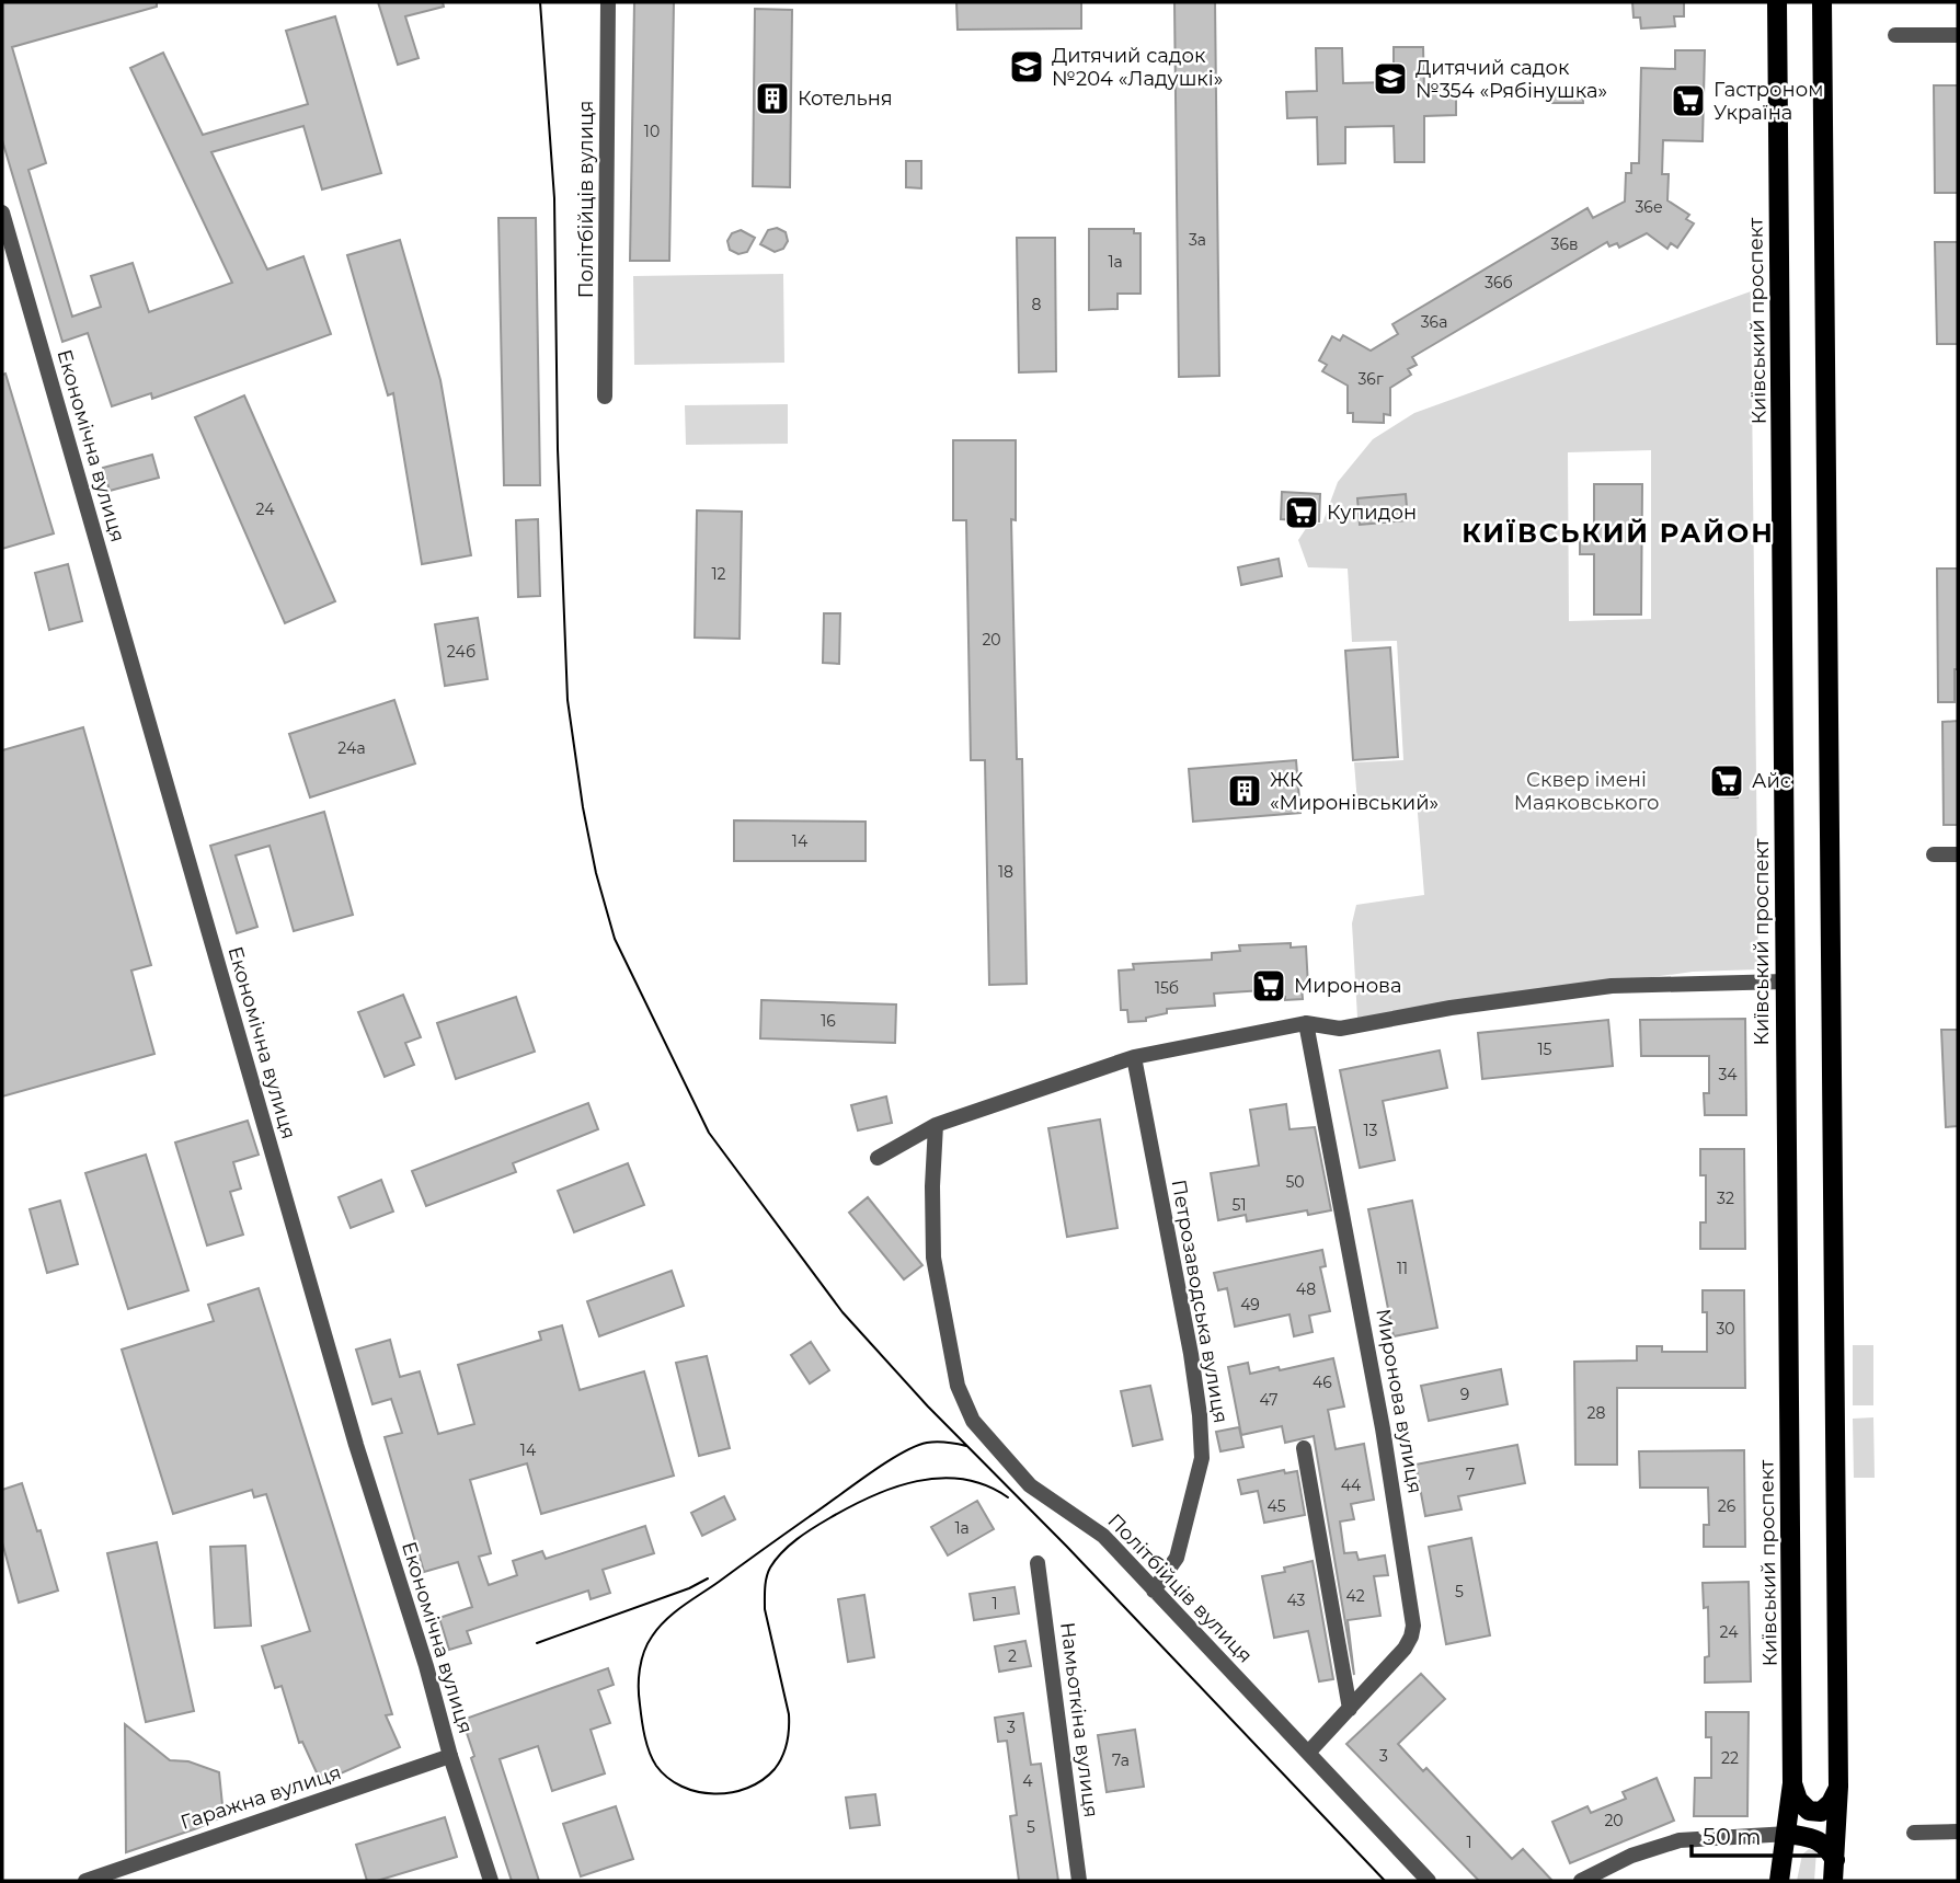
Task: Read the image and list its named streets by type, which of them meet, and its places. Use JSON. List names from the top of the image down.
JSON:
{
  "streets": {
    "main road": ["Київський проспект"],
    "street": [
      "Політбійців вулиця",
      "Економічна вулиця",
      "Петрозаводська вулиця",
      "Миронова вулиця",
      "Намьоткіна вулиця",
      "Гаражна вулиця"
    ]
  },
  "crossings": [
    ["Політбійців вулиця", "Петрозаводська вулиця"],
    ["Політбійців вулиця", "Миронова вулиця"],
    ["Економічна вулиця", "Гаражна вулиця"]
  ],
  "districts": ["КИЇВСЬКИЙ РАЙОН"],
  "parks": ["Сквер імені Маяковського"],
  "places": {
    "school or university": ["Дитячий садок №204 «Ладушкі»", "Дитячий садок №354 «Рябінушка»"],
    "building": ["Котельня", "ЖК «Миронівський»"],
    "supermarket": [
      "Гастроном Україна",
      "Купидон",
      "Айс",
      "Миронова"
    ]
  },
  "house_numbers": [
    "10",
    "36е",
    "3а",
    "36в",
    "1а",
    "36б",
    "8",
    "36а",
    "36г",
    "24",
    "12",
    "20",
    "24б",
    "24а",
    "14",
    "18",
    "15б",
    "16",
    "15",
    "34",
    "13",
    "50",
    "32",
    "51",
    "11",
    "48",
    "49",
    "30",
    "46",
    "9",
    "47",
    "28",
    "14",
    "7",
    "44",
    "45",
    "26",
    "1а",
    "5",
    "42",
    "43",
    "1",
    "24",
    "2",
    "3",
    "3",
    "22",
    "7а",
    "4",
    "20",
    "5",
    "1"
  ],
  "scale_bar": "50 m"
}
